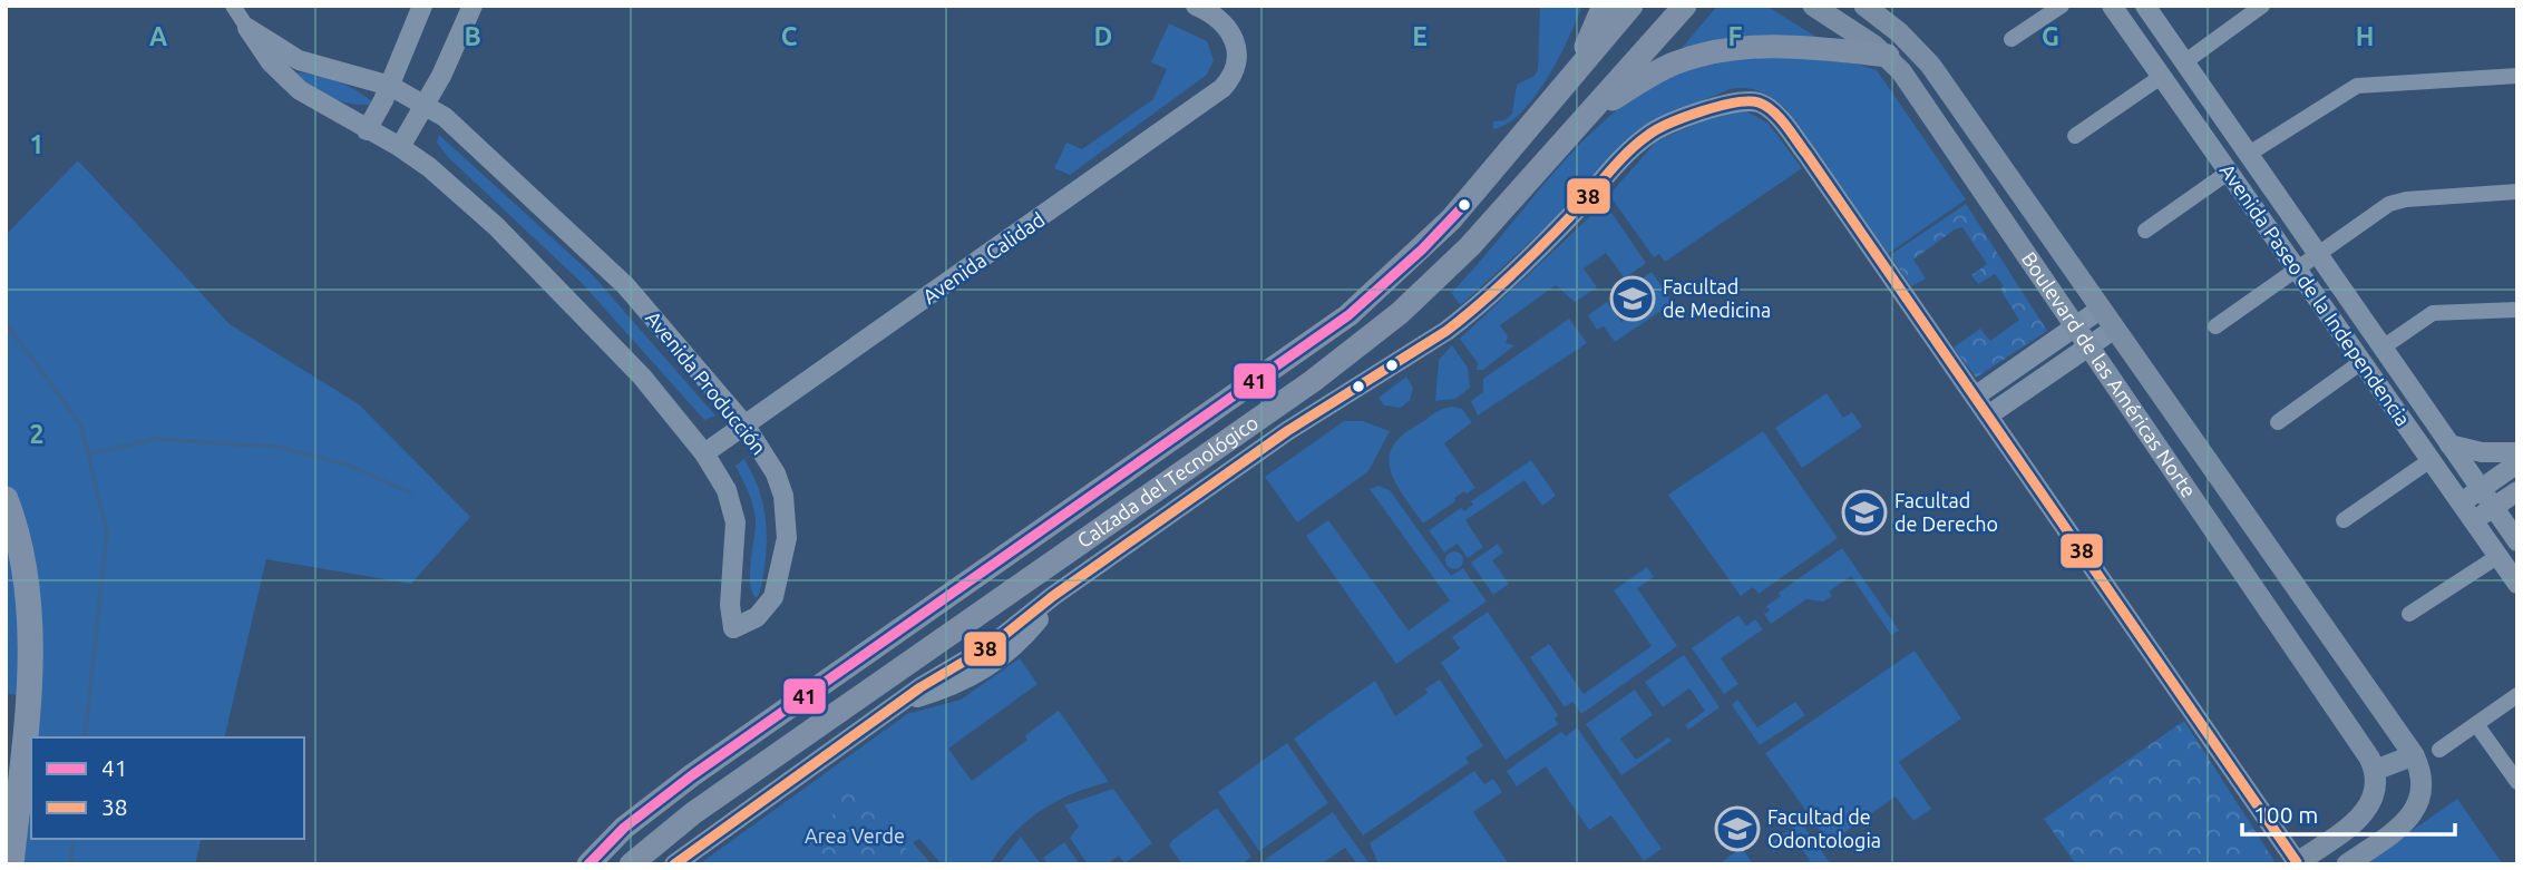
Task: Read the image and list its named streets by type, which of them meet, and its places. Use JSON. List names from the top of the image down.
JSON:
{
  "streets": {
    "main road": ["Boulevard de las Américas Norte", "Calzada del Tecnológico"],
    "street": ["Avenida Calidad", "Avenida Paseo de la Independencia", "Avenida Producción"]
  },
  "crossings": [
    ["Avenida Calidad", "Avenida Producción"]
  ],
  "parks": ["Area Verde"],
  "places": {
    "school or university": ["Facultad de Medicina", "Facultad de Derecho", "Facultad de Odontologia"]
  },
  "lines": ["transit line 38", "transit line 41"],
  "legend": ["41", "38"],
  "scale_bar": "100 m",
  "grid": {
    "columns": [
      "A",
      "B",
      "C",
      "D",
      "E",
      "F",
      "G",
      "H"
    ],
    "rows": ["1", "2"]
  }
}
